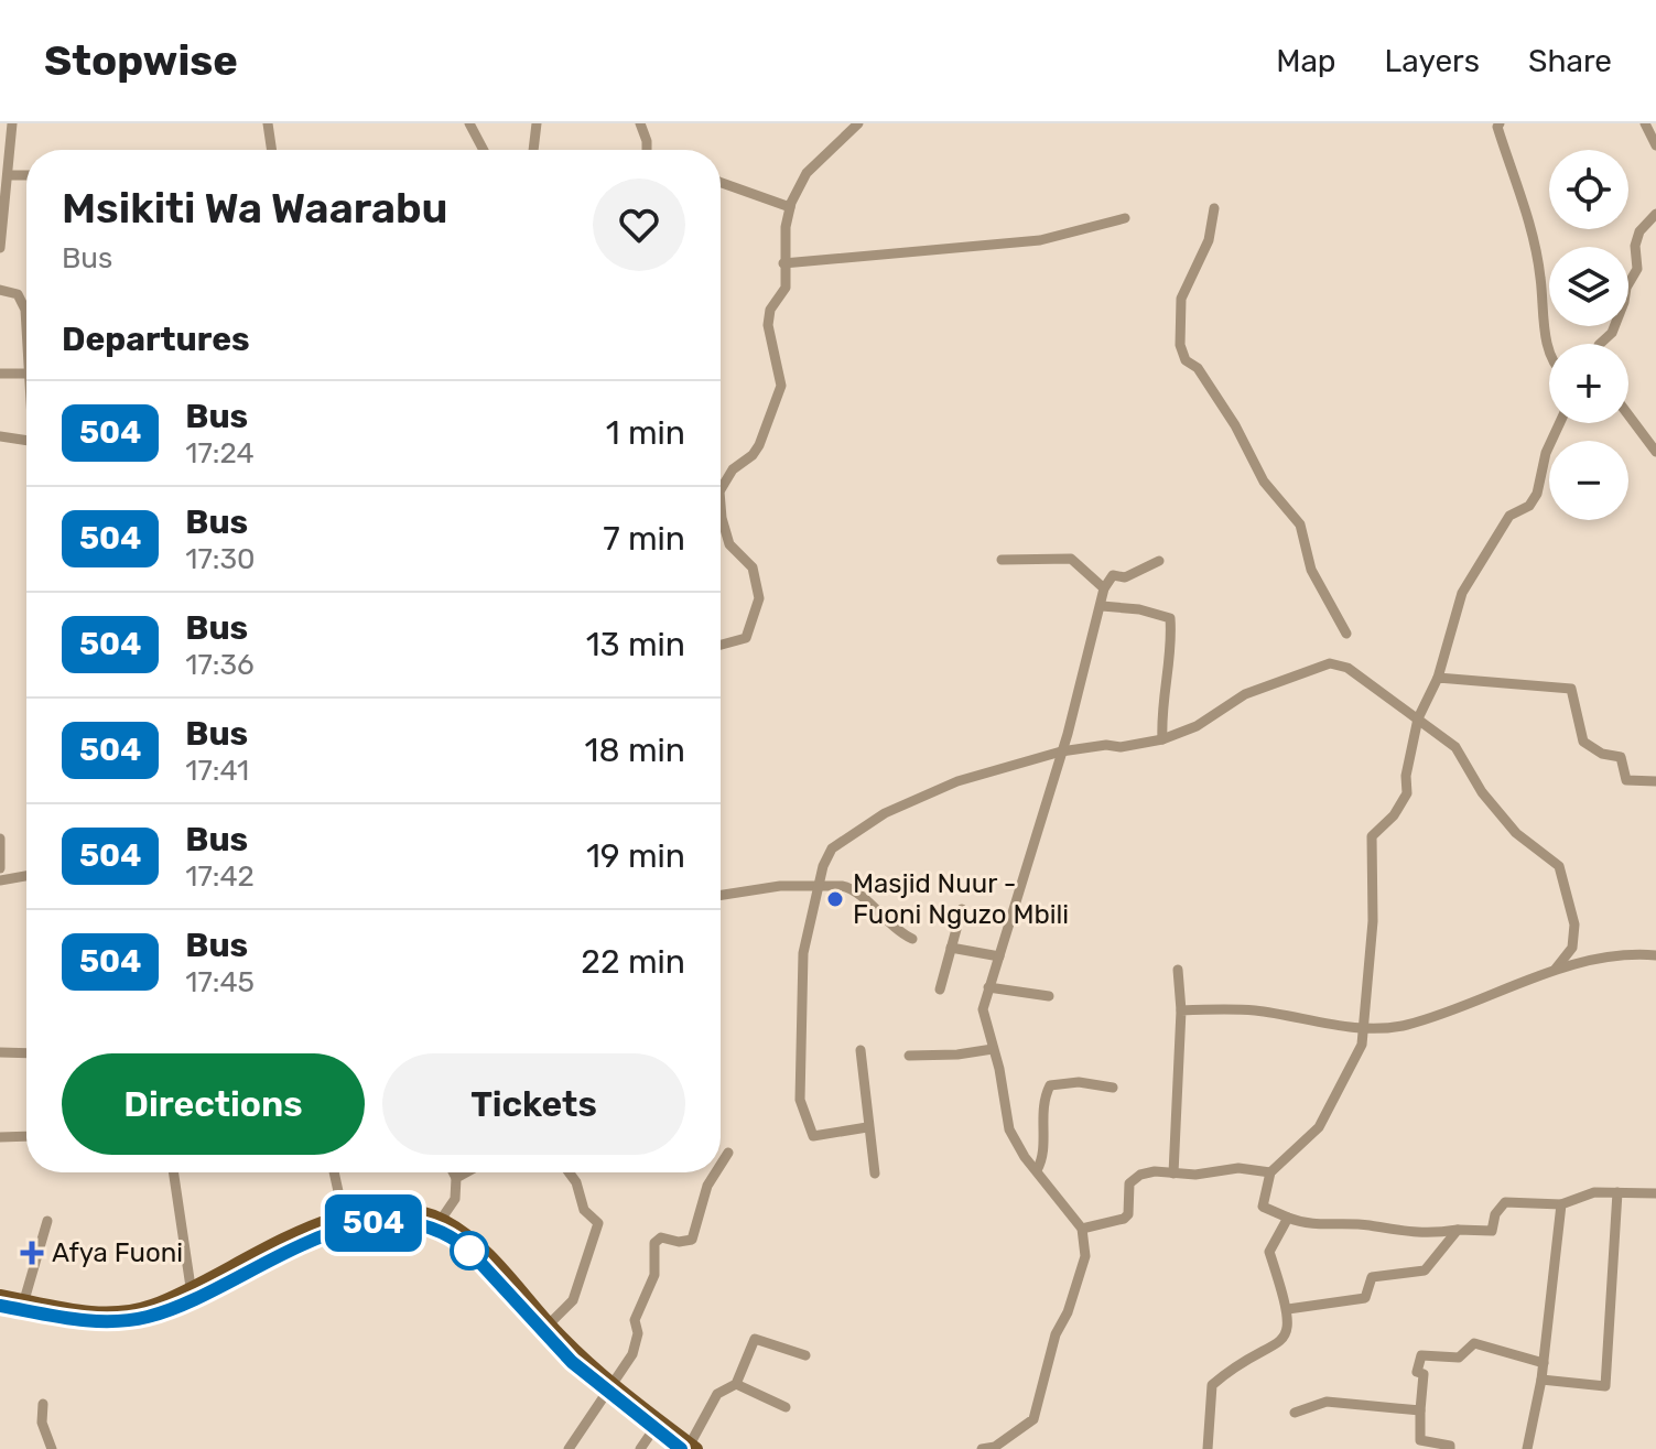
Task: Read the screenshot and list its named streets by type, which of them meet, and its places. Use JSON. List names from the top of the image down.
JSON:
{
  "places": {
    "other": ["Masjid Nuur - Fuoni Nguzo Mbili"],
    "health": ["Afya Fuoni"]
  },
  "lines": ["bus line 504"],
  "page": {
    "header": "Stopwise",
    "nav": ["Map", "Layers", "Share"],
    "on_map": "504",
    "map_buttons": ["+", "−"],
    "heading": [
      ["Msikiti Wa Waarabu", "Bus"],
      "Departures"
    ],
    "list": [
      {
        "mark": "504",
        "name": "Bus",
        "note": "17:24",
        "value": "1 min"
      },
      {
        "mark": "504",
        "name": "Bus",
        "note": "17:30",
        "value": "7 min"
      },
      {
        "mark": "504",
        "name": "Bus",
        "note": "17:36",
        "value": "13 min"
      },
      {
        "mark": "504",
        "name": "Bus",
        "note": "17:41",
        "value": "18 min"
      },
      {
        "mark": "504",
        "name": "Bus",
        "note": "17:42",
        "value": "19 min"
      },
      {
        "mark": "504",
        "name": "Bus",
        "note": "17:45",
        "value": "22 min"
      }
    ],
    "buttons": ["Directions", "Tickets"]
  }
}
